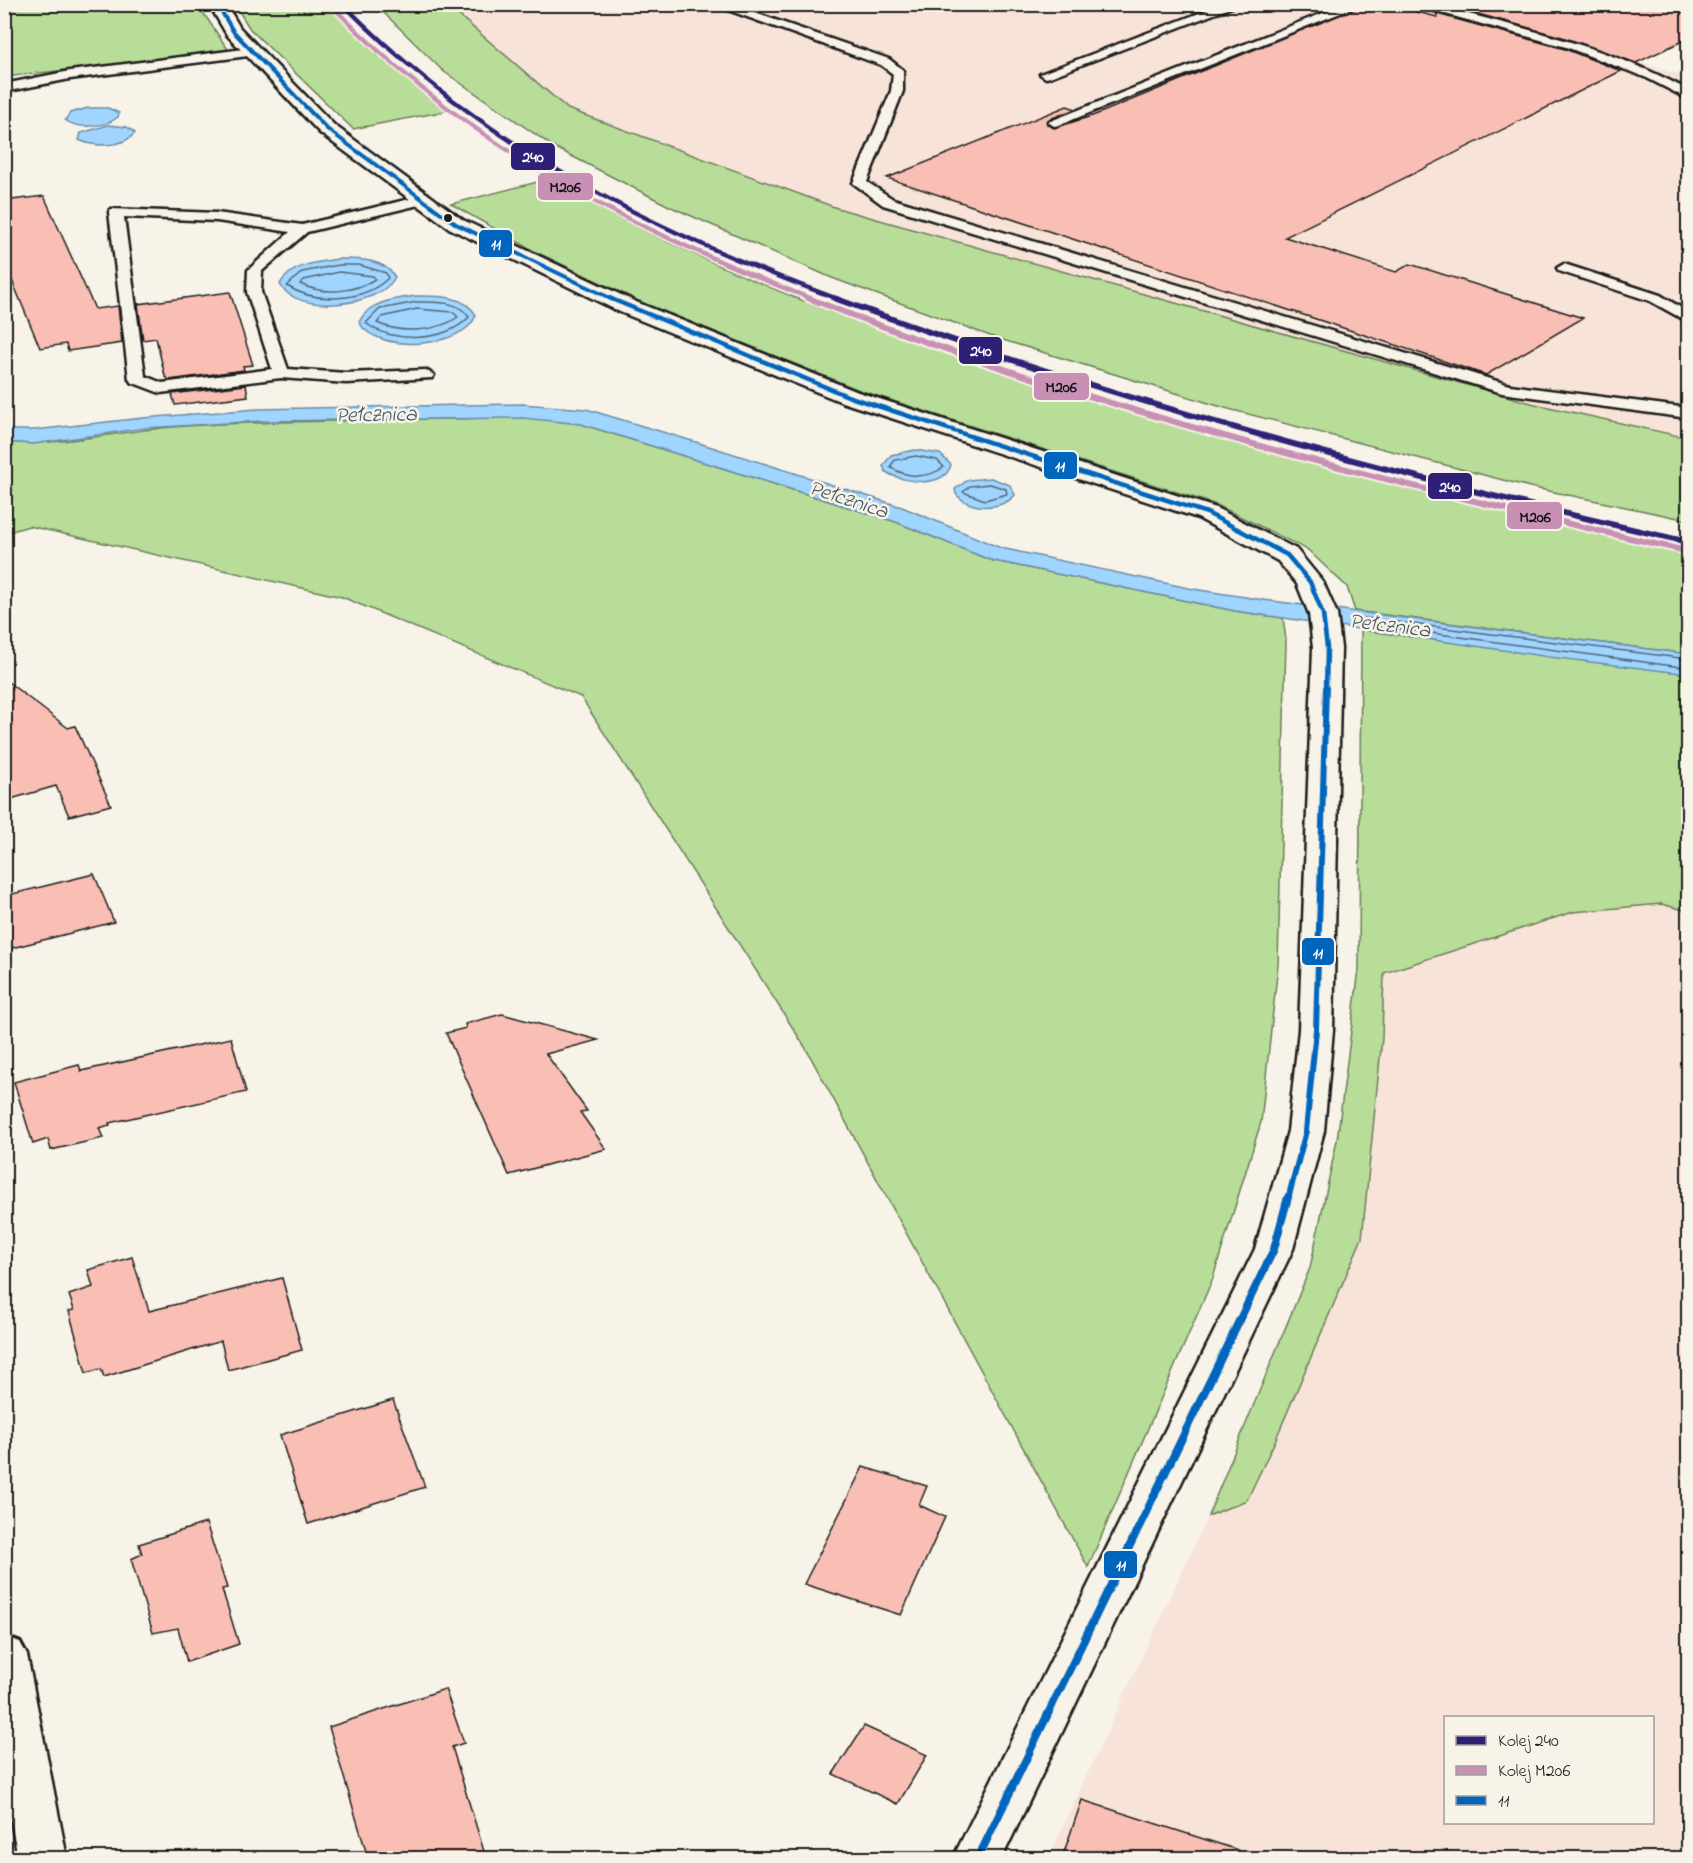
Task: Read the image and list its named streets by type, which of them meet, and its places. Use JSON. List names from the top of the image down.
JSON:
{
  "water": ["Pełcznica"],
  "lines": ["rail line 240", "transit line 11", "rail line M206"],
  "legend": ["Kolej 240", "Kolej M206", "11"]
}
